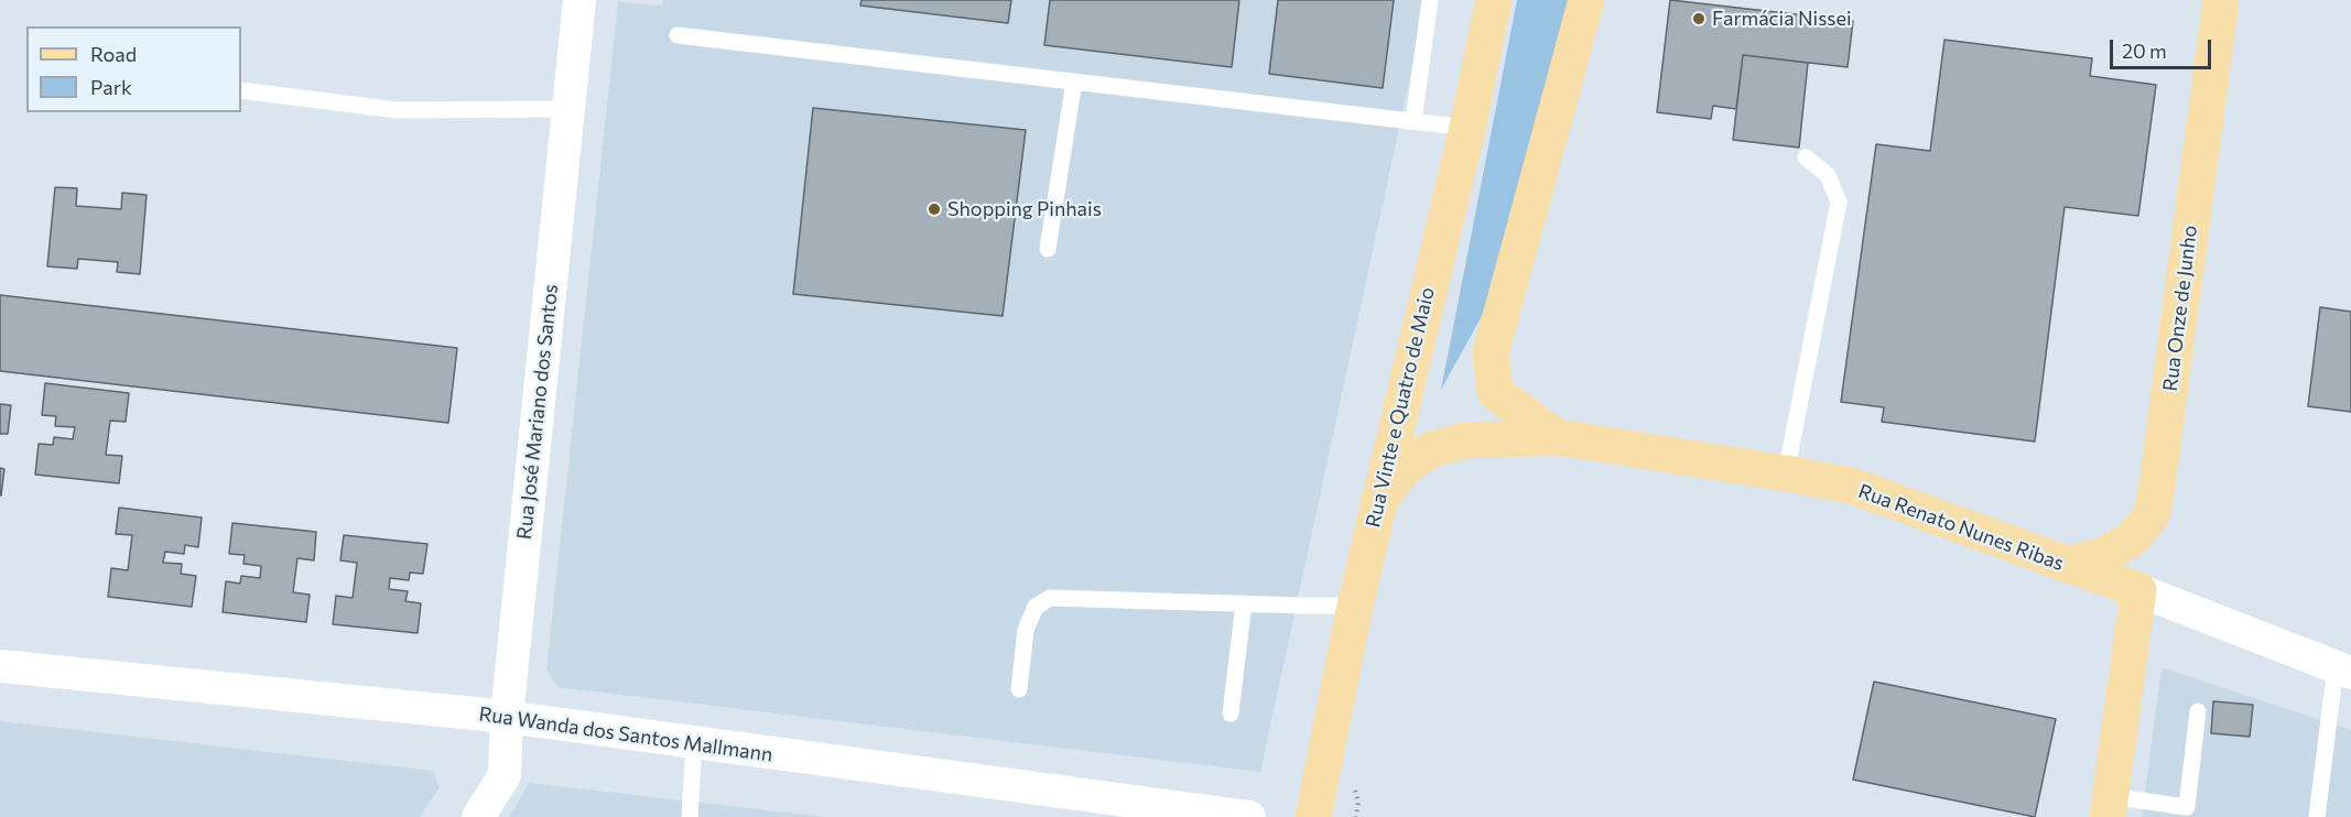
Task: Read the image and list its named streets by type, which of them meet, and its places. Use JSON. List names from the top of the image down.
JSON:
{
  "streets": {
    "main road": ["Rua Onze de Junho", "Rua Vinte e Quatro de Maio", "Rua Renato Nunes Ribas"],
    "street": ["Rua José Mariano dos Santos", "Rua Wanda dos Santos Mallmann"]
  },
  "crossings": [
    ["Rua Onze de Junho", "Rua Renato Nunes Ribas"],
    ["Rua Vinte e Quatro de Maio", "Rua Renato Nunes Ribas"],
    ["Rua José Mariano dos Santos", "Rua Wanda dos Santos Mallmann"]
  ],
  "places": ["Farmácia Nissei", "Shopping Pinhais"],
  "legend": ["Road", "Park"],
  "scale_bar": "20 m"
}
